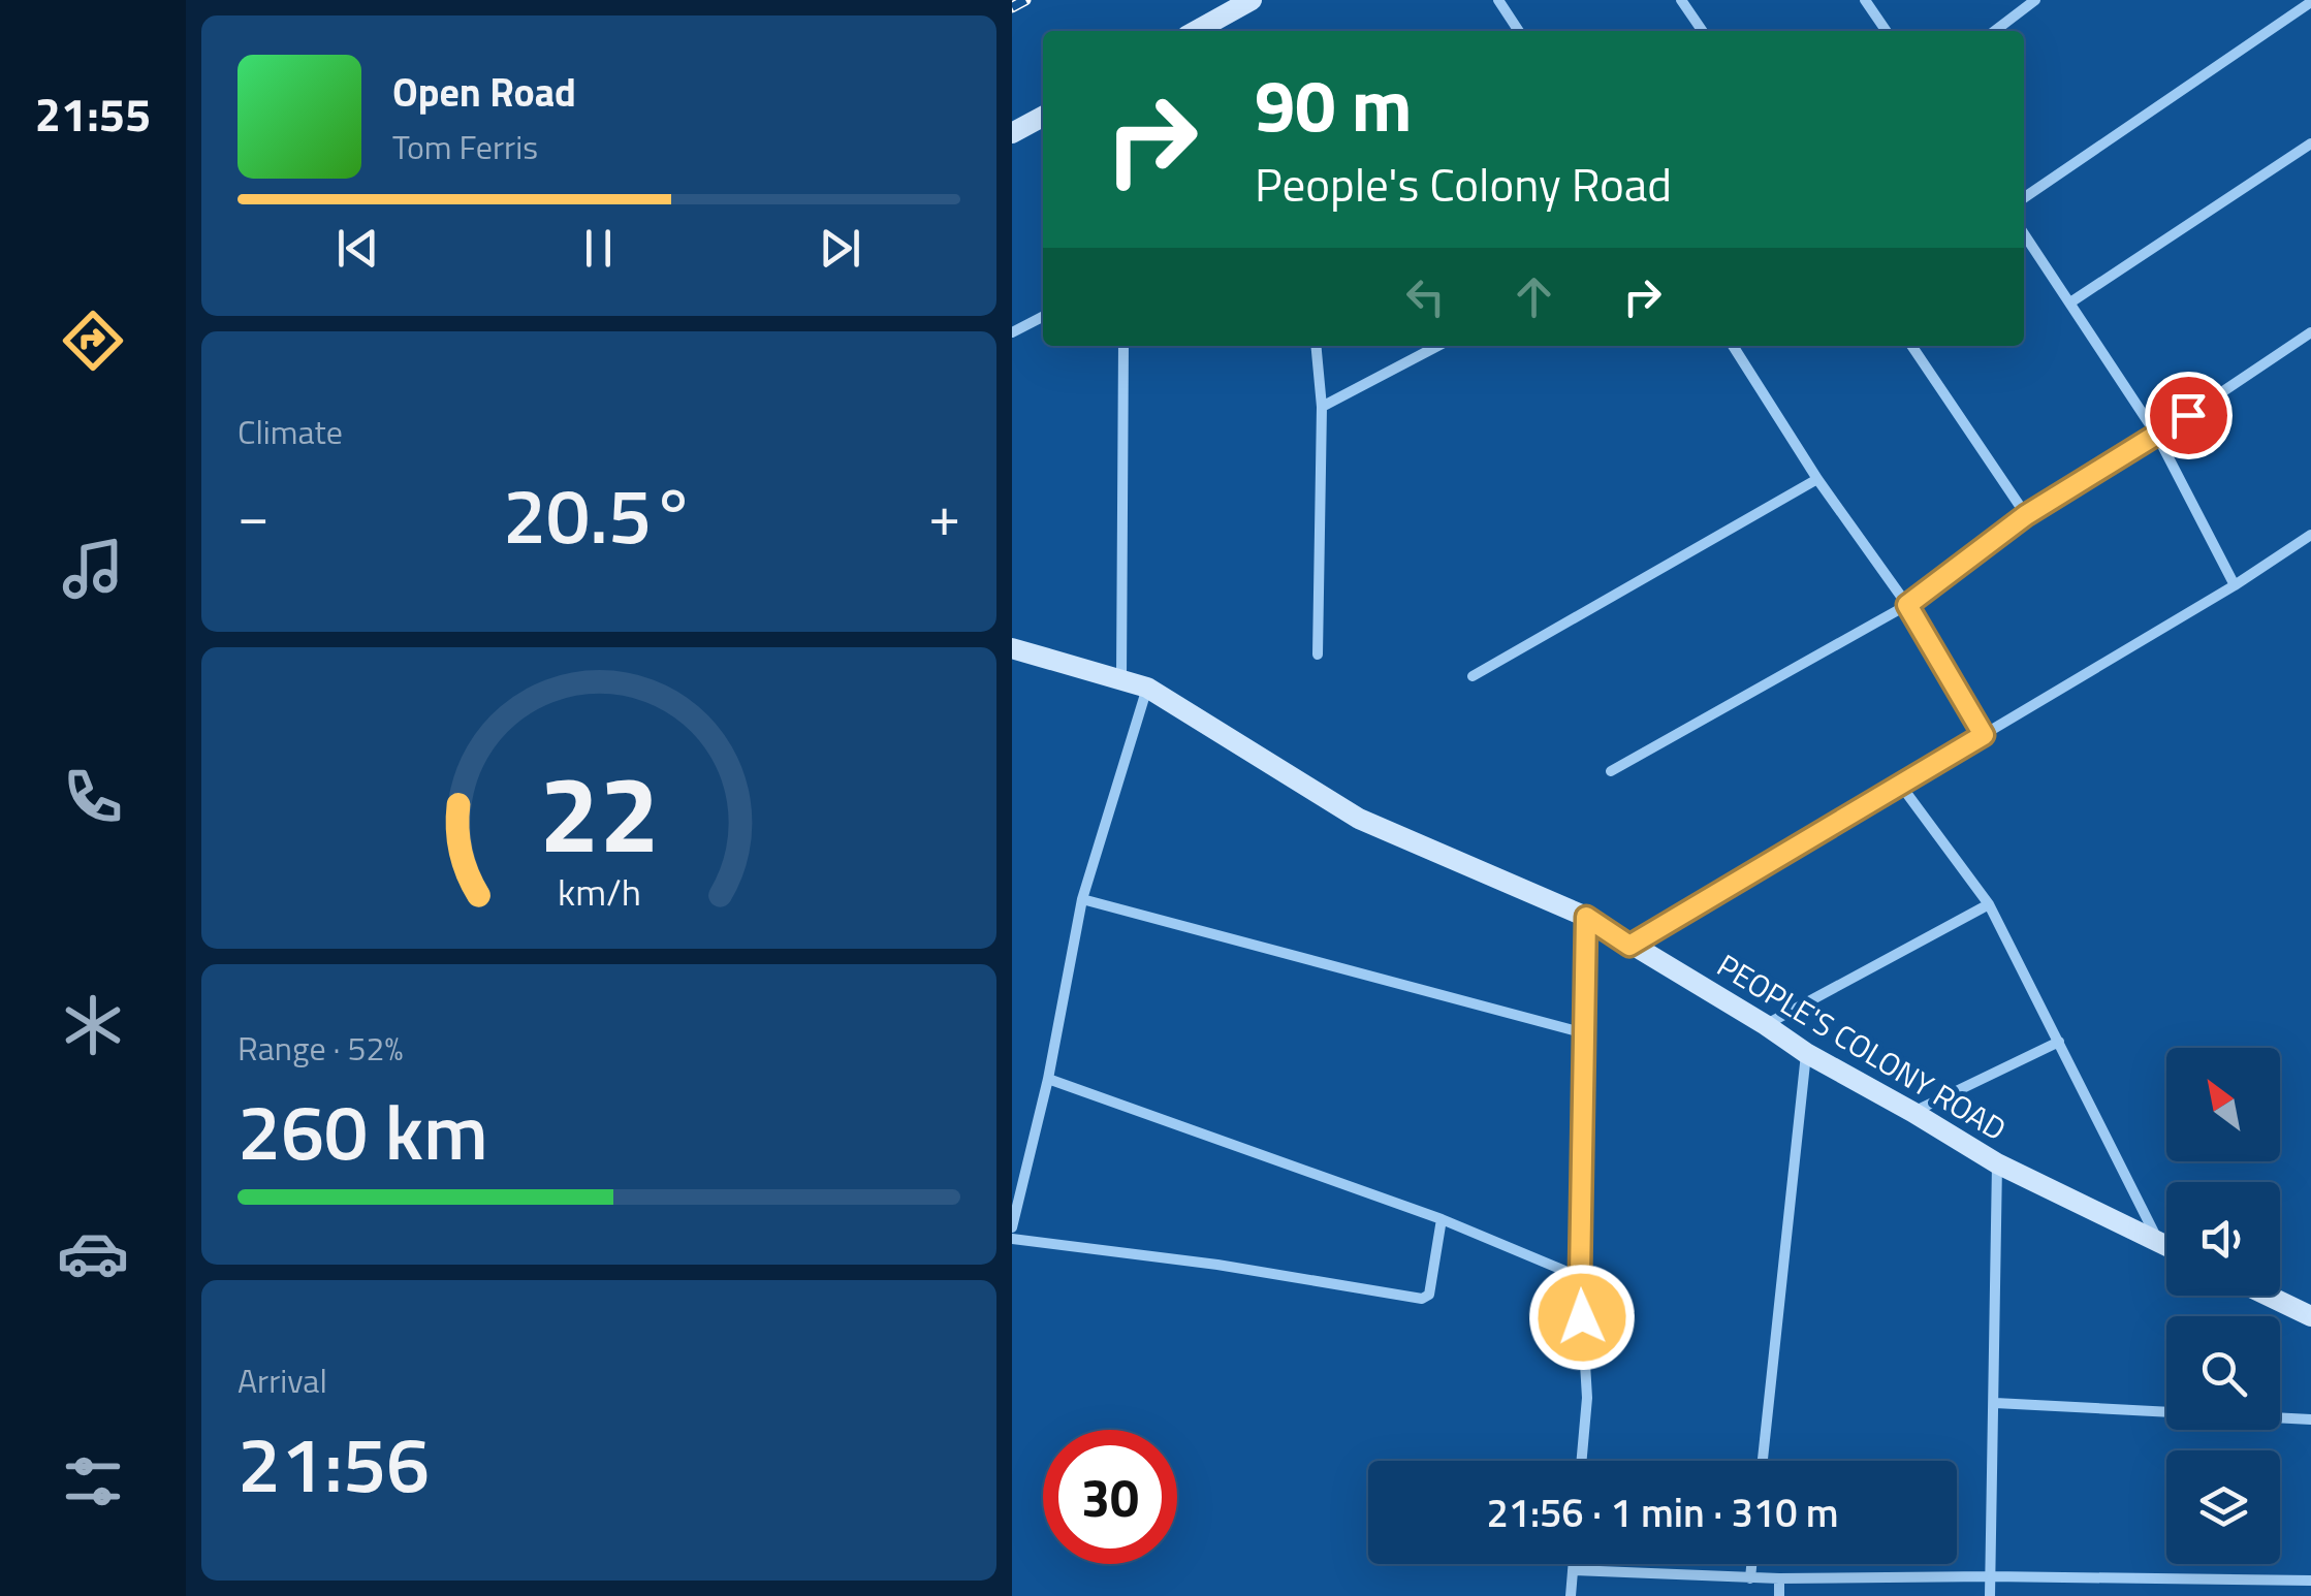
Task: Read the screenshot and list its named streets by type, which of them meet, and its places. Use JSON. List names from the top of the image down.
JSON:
{
  "streets": {
    "street": ["PEOPLE'S COLONY ROAD"]
  },
  "north": "top left",
  "page": {
    "tabs": "21:55",
    "turn": ["90 m", "People's Colony Road"],
    "song": ["Open Road", "Tom Ferris"],
    "tile": [
      "Climate",
      ["Range · 52%", "260 km"],
      ["Arrival", "21:56"]
    ],
    "heat": ["−", "20.5°", "+"],
    "limit": "30",
    "trip": "21:56 · 1 min · 310 m",
    "gauge": ["22", "km/h"]
  }
}
